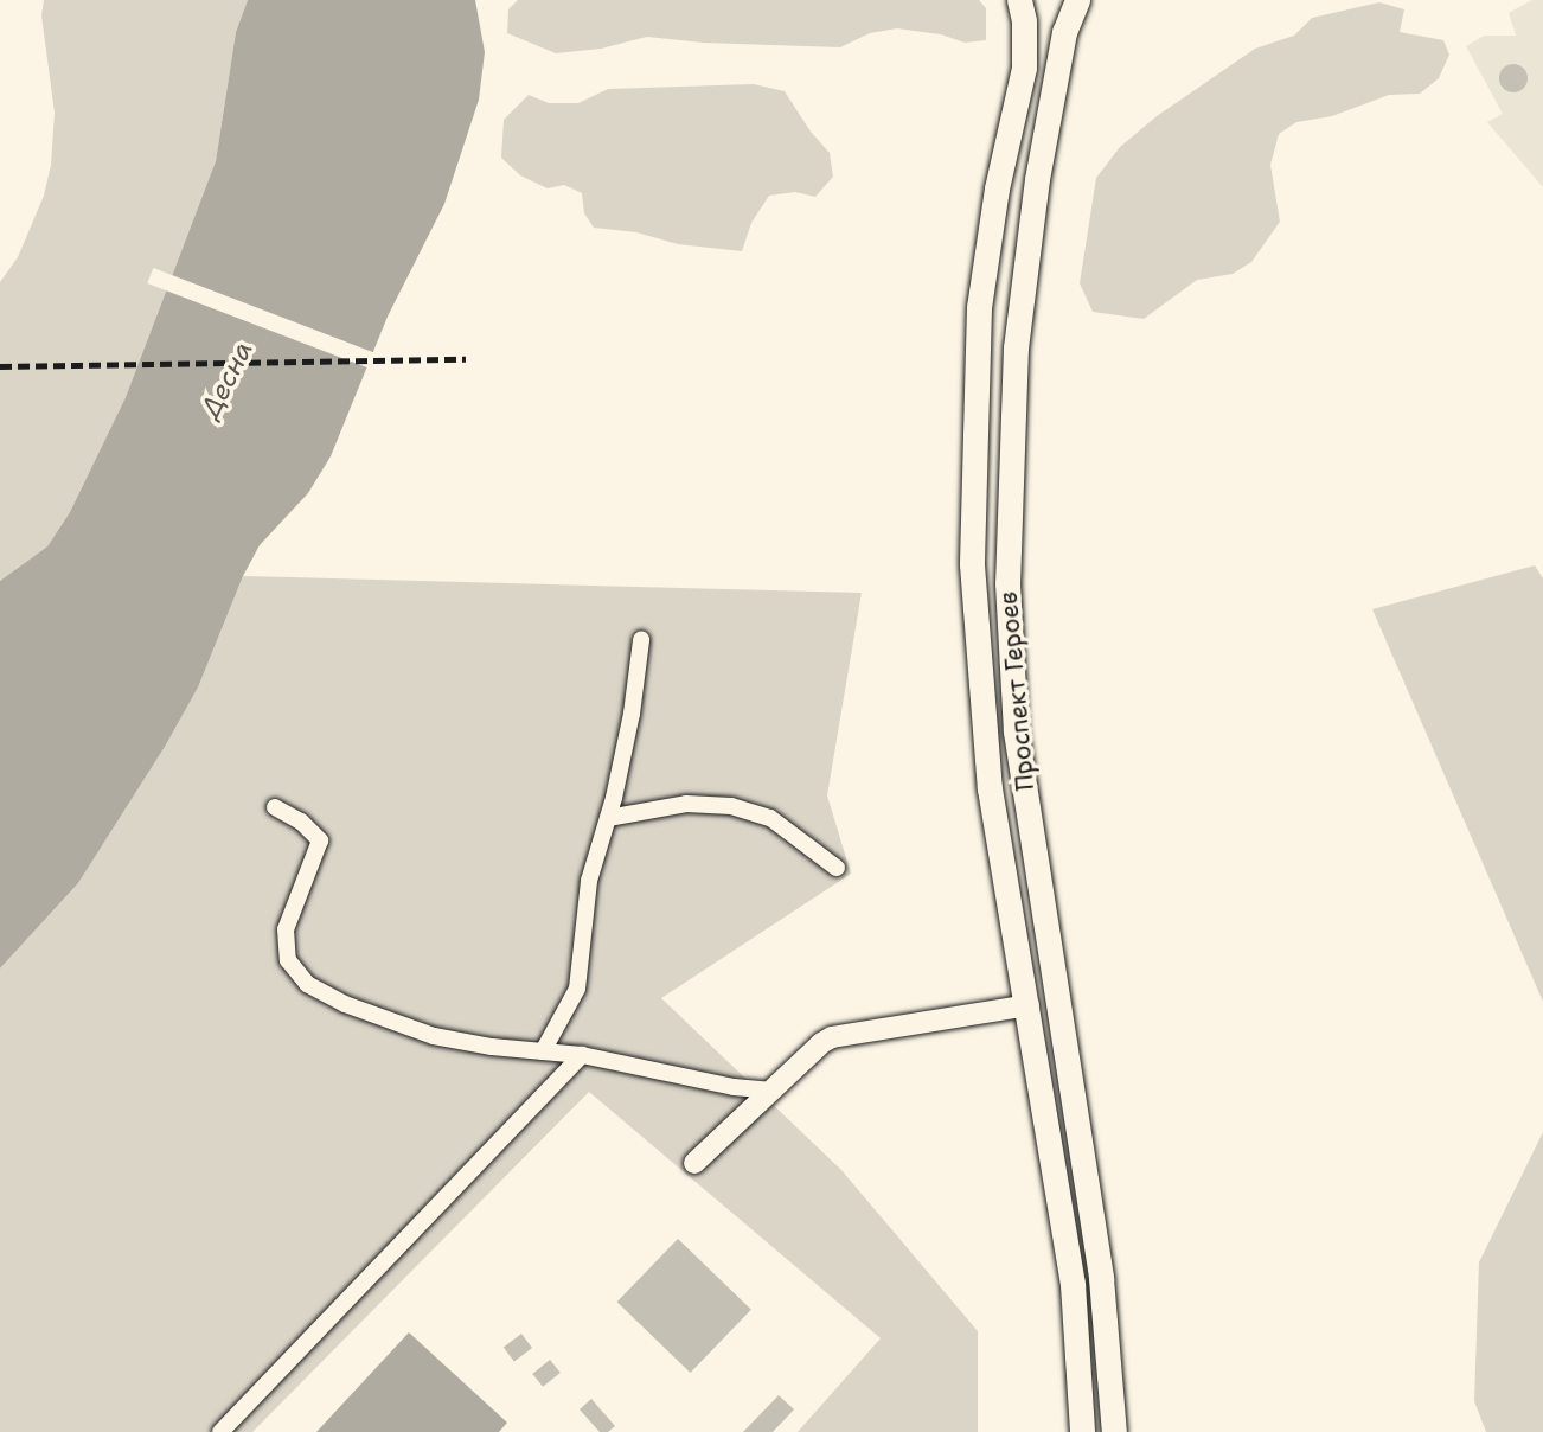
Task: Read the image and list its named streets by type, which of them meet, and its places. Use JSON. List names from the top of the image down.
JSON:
{
  "streets": {
    "main road": ["Проспект Героев"]
  },
  "water": ["Десна"]
}
